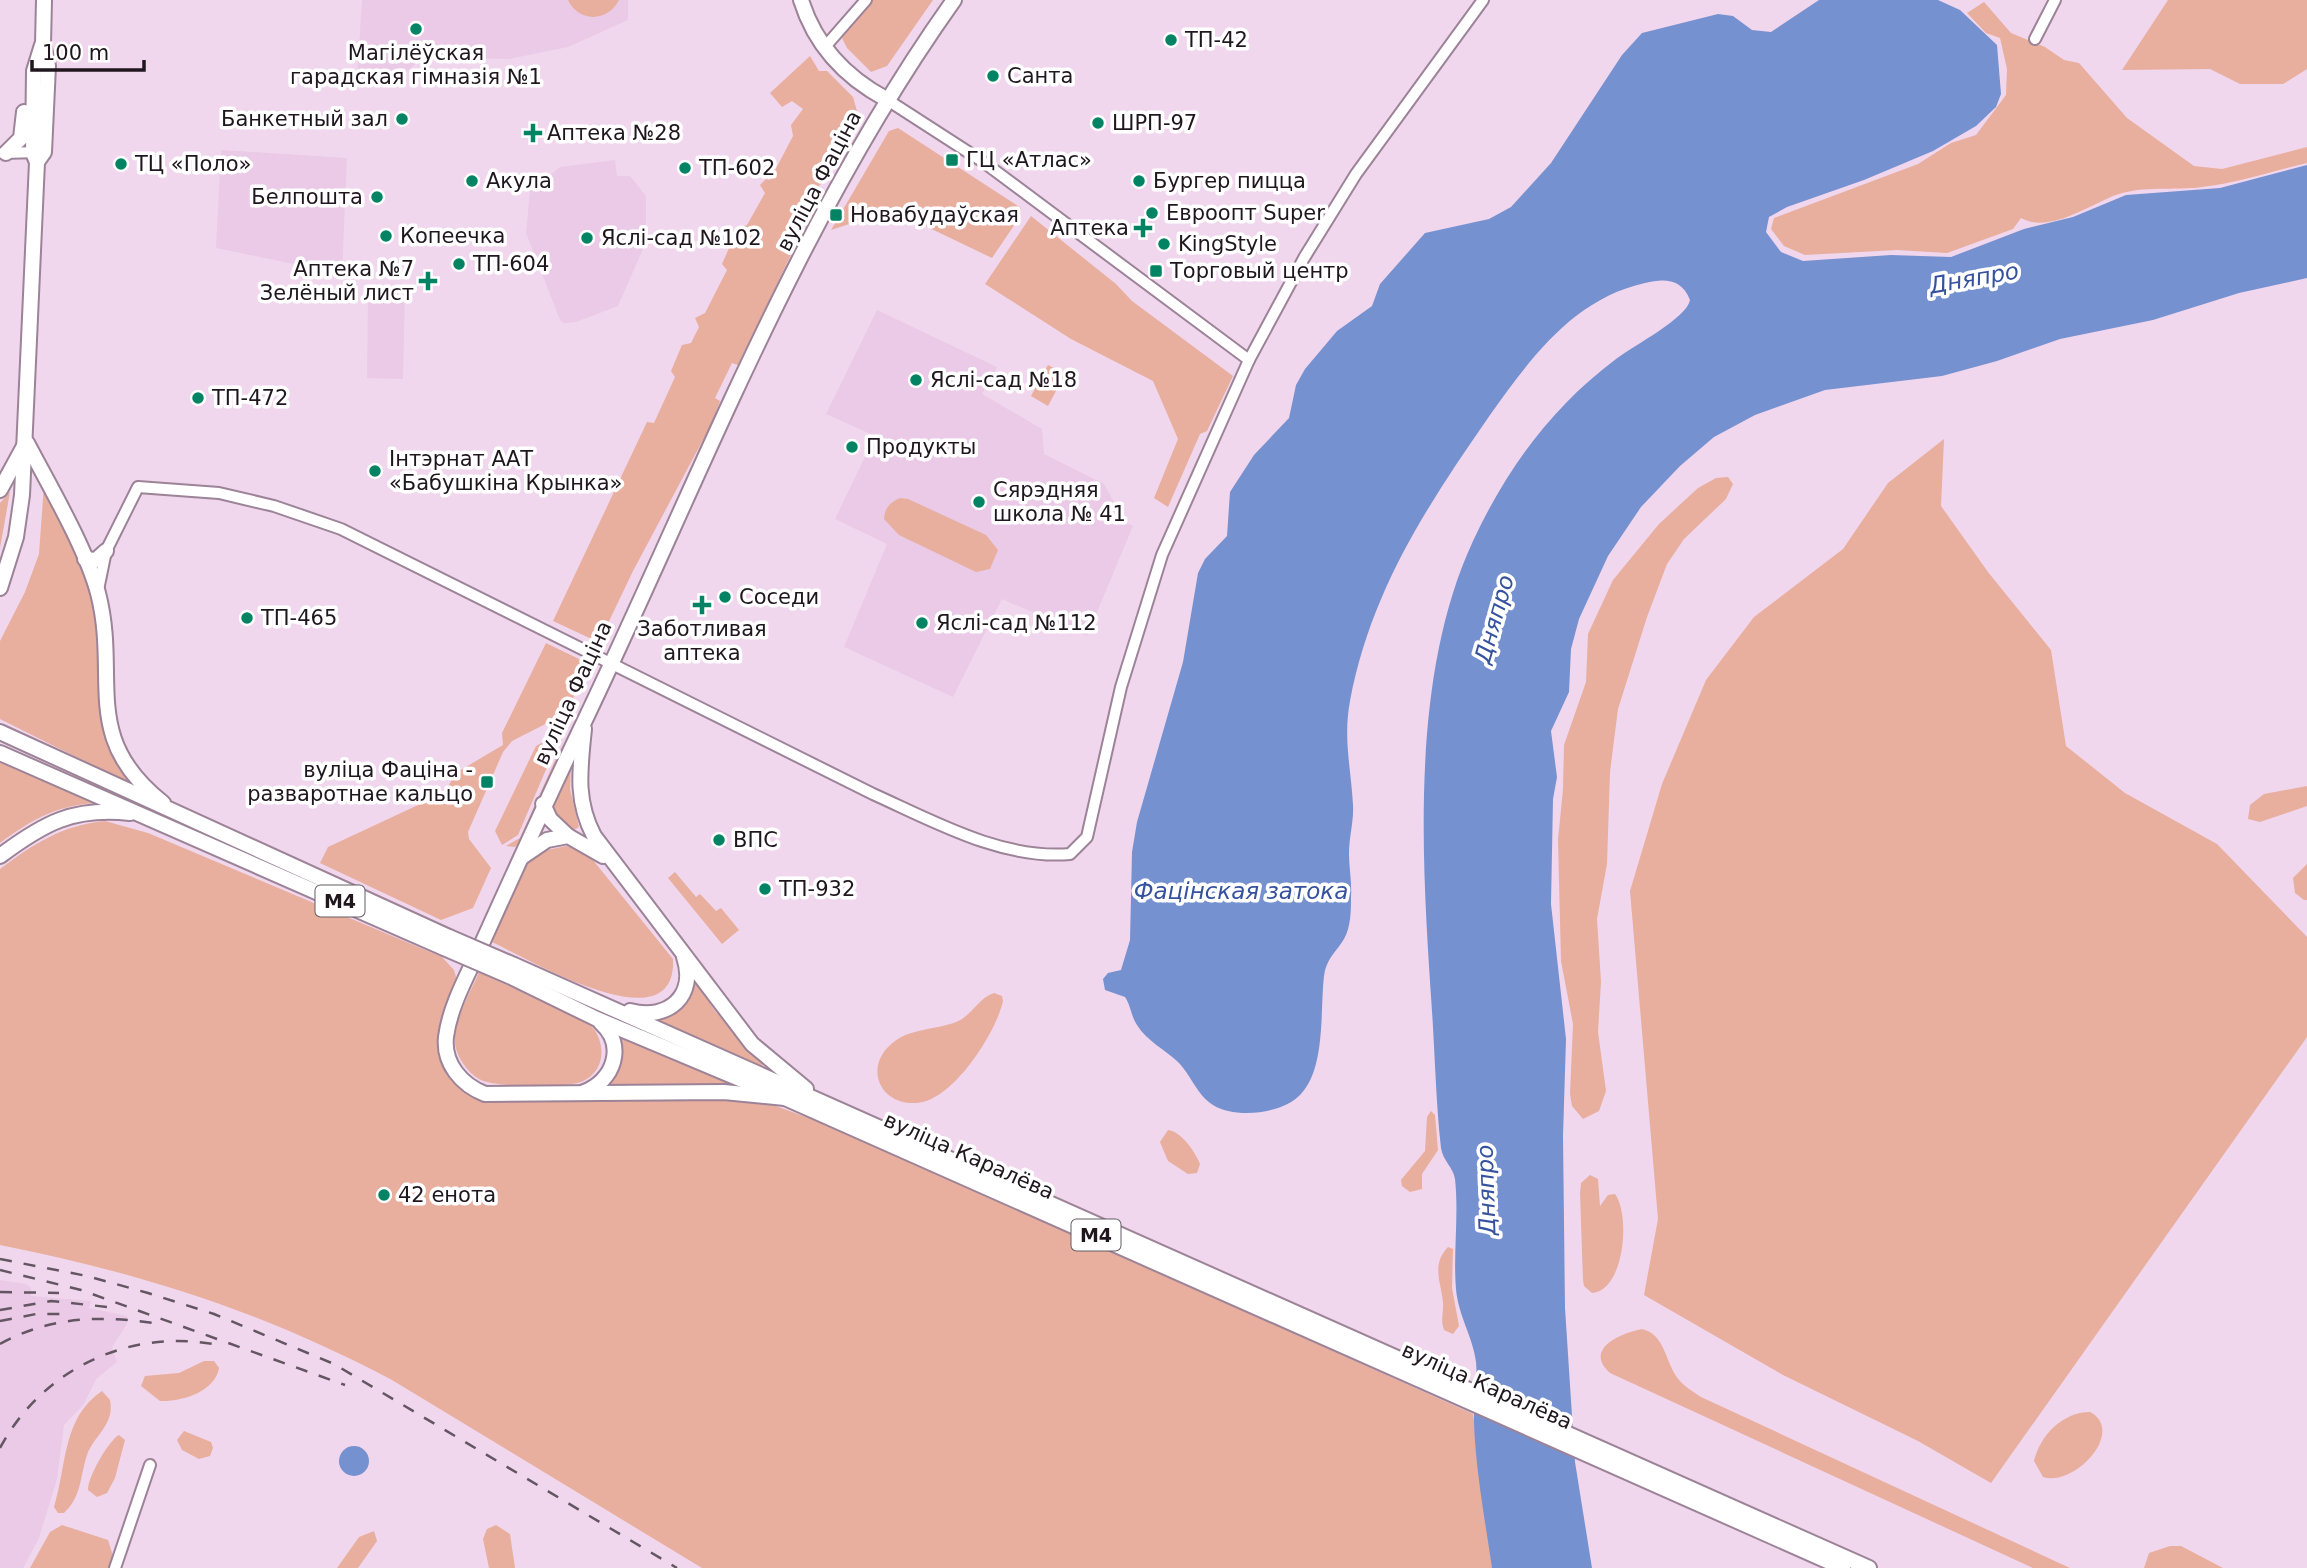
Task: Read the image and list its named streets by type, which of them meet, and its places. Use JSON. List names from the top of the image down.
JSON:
{
  "streets": {
    "main road": ["вуліца Фаціна", "М4", "вуліца Каралёва"]
  },
  "crossings": [
    ["М4", "вуліца Каралёва"]
  ],
  "water": ["Дняпро", "Фацінская затока"],
  "places": {
    "other": [
      "Магілёўская гарадская гімназія №1",
      "ТП-42",
      "Санта",
      "Банкетный зал",
      "ШРП-97",
      "ТЦ «Поло»",
      "ТП-602",
      "Акула",
      "Бургер пицца",
      "Белпошта",
      "Евроопт Super",
      "Копеечка",
      "Яслі-сад №102",
      "KingStyle",
      "ТП-604",
      "Яслі-сад №18",
      "ТП-472",
      "Продукты",
      "Інтэрнат ААТ «Бабушкіна Крынка»",
      "Сярэдняя школа № 41",
      "Соседи",
      "ТП-465",
      "Яслі-сад №112",
      "ВПС",
      "ТП-932",
      "42 енота"
    ],
    "health": [
      "Аптека №28",
      "Аптека",
      "Аптека №7 Зелёный лист",
      "Заботливая аптека"
    ],
    "transit": [
      "ГЦ «Атлас»",
      "Новабудаўская",
      "Торговый центр",
      "вуліца Фаціна - разваротнае кальцо"
    ]
  },
  "scale_bar": "100 m"
}
